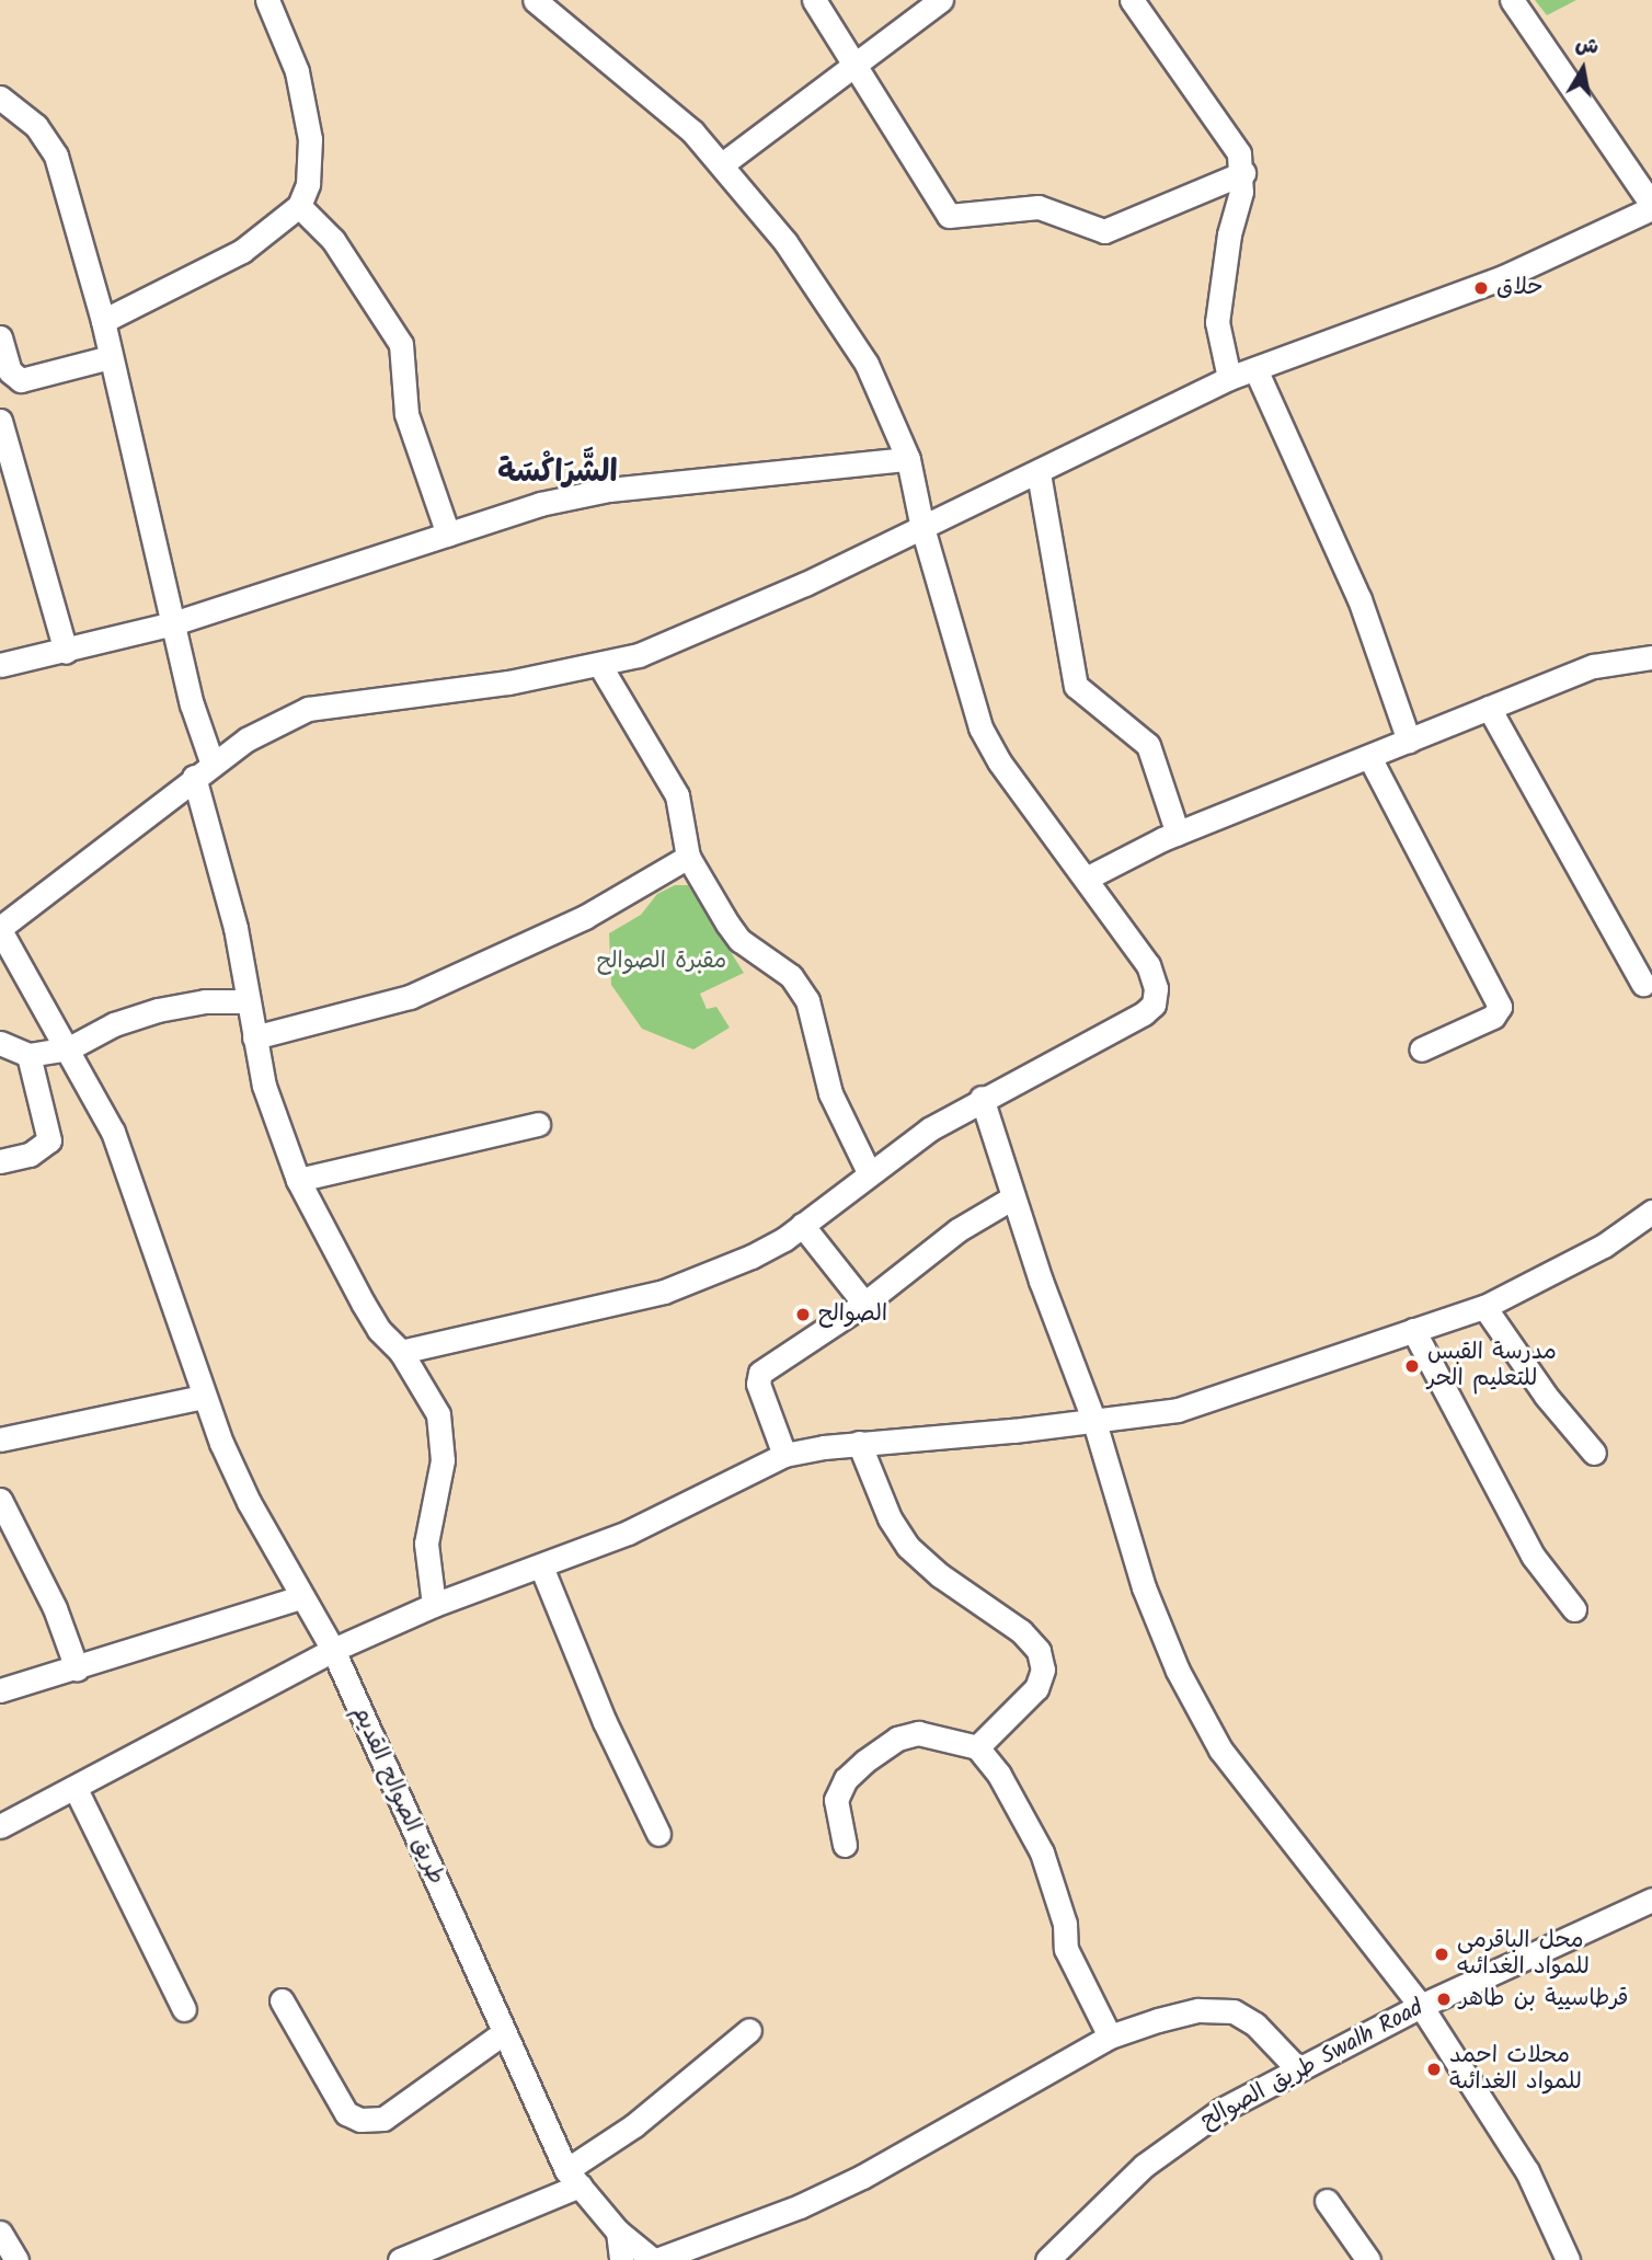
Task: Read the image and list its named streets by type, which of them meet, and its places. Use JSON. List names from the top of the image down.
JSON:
{
  "streets": {
    "street": ["طريق الصوالح القديم", "طريق الصوالح Swalh Road"]
  },
  "districts": ["الشَّرَاكْسَة"],
  "parks": ["مقبرة الصوالح"],
  "places": [
    "حلاق",
    "الصوالح",
    "مدرسة القبس للتعليم الحر",
    "محل الباقرمى للمواد الغدائىه",
    "قرطاسيية بن طاهر",
    "محلات احمد للمواد الغدائىة"
  ],
  "north": "top"
}
